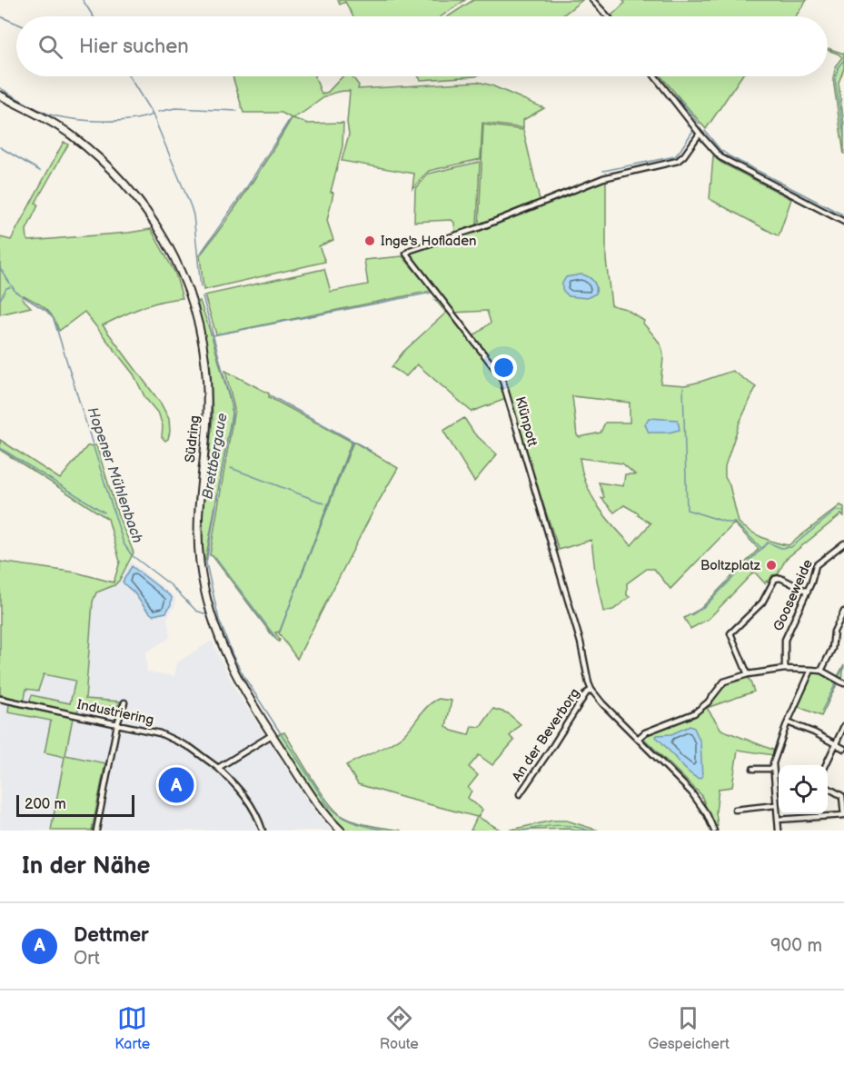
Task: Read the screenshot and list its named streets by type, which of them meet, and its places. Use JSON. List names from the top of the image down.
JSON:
{
  "streets": {
    "main road": ["Südring"],
    "street": [
      "Klünpott",
      "Gooseweide",
      "Industriering",
      "An der Beverborg"
    ]
  },
  "crossings": [
    ["Klünpott", "An der Beverborg"]
  ],
  "water": ["Brettbergaue", "Hopener Mühlenbach"],
  "places": ["Inge's Hofladen", "Boltzplatz"],
  "scale_bar": "200 m",
  "page": {
    "search": "Hier suchen",
    "pins": "A",
    "scale": "200 m",
    "heading": "In der Nähe",
    "list": [
      {
        "mark": "A",
        "name": "Dettmer",
        "note": "Ort",
        "value": "900 m"
      }
    ],
    "nav": ["Karte", "Route", "Gespeichert"]
  }
}
